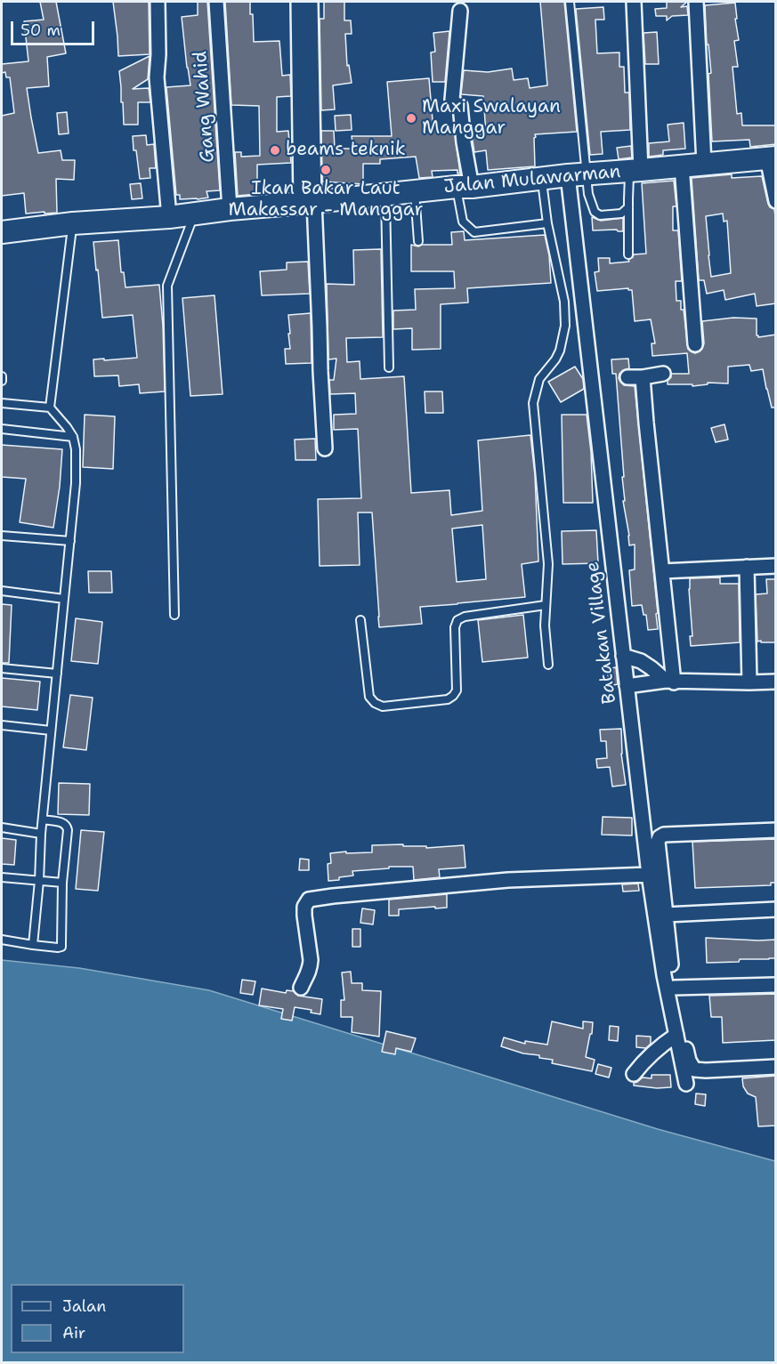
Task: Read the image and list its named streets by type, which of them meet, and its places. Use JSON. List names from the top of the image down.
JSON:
{
  "streets": {
    "main road": ["Jalan Mulawarman"],
    "street": ["Gang Wahid", "Batakan Village"]
  },
  "crossings": [
    ["Gang Wahid", "Jalan Mulawarman"],
    ["Jalan Mulawarman", "Batakan Village"]
  ],
  "places": ["Maxi Swalayan Manggar", "beams teknik", "Ikan Bakar Laut Makassar - Manggar"],
  "legend": ["Jalan", "Air"],
  "scale_bar": "50 m"
}
